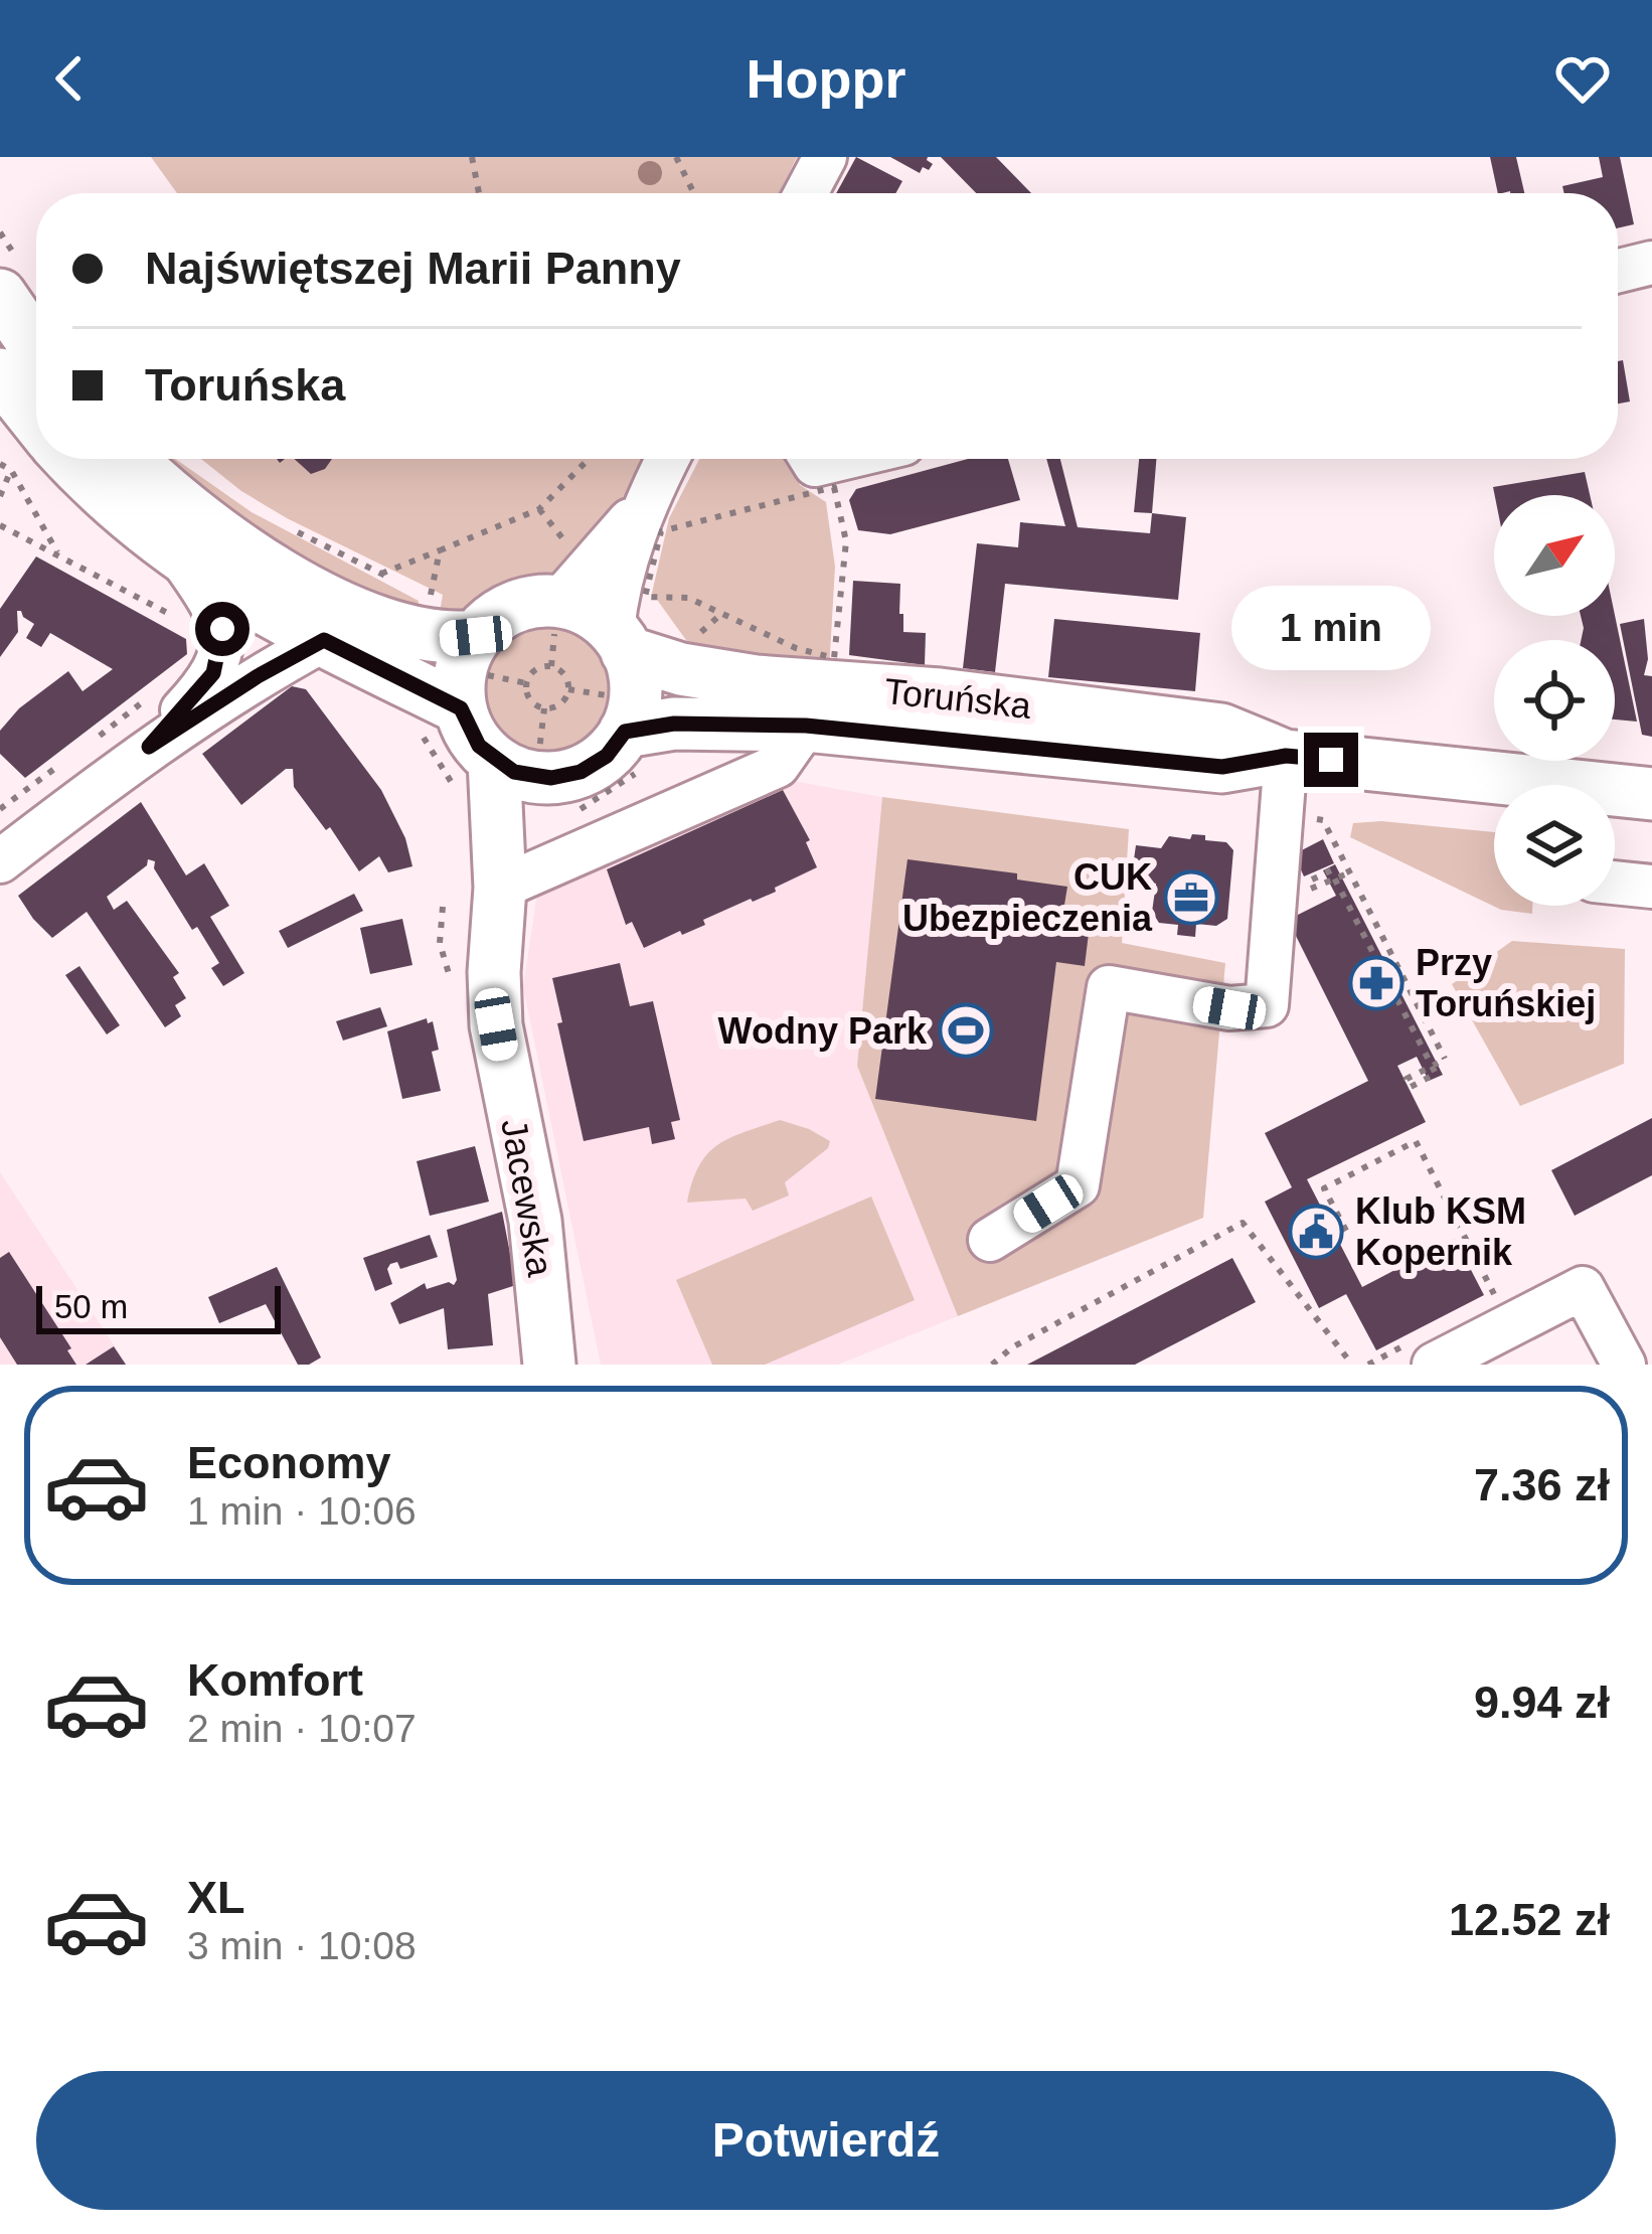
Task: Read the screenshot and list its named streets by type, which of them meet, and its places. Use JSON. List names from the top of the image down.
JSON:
{
  "streets": {
    "main road": ["Toruńska", "Jacewska"]
  },
  "places": {
    "office": ["CUK Ubezpieczenia"],
    "pharmacy": ["Przy Toruńskiej"],
    "sports": ["Wodny Park"],
    "public building": ["Klub KSM Kopernik"]
  },
  "scale_bar": "50 m",
  "north": "top right",
  "page": {
    "header": "Hoppr",
    "banner": ["Najświętszej Marii Panny", "Toruńska"],
    "bubble": "1 min",
    "scale": "50 m",
    "list": [
      {
        "name": "Economy",
        "note": "1 min · 10:06",
        "value": "7.36 zł"
      },
      {
        "name": "Komfort",
        "note": "2 min · 10:07",
        "value": "9.94 zł"
      },
      {
        "name": "XL",
        "note": "3 min · 10:08",
        "value": "12.52 zł"
      }
    ],
    "buttons": "Potwierdź"
  }
}
